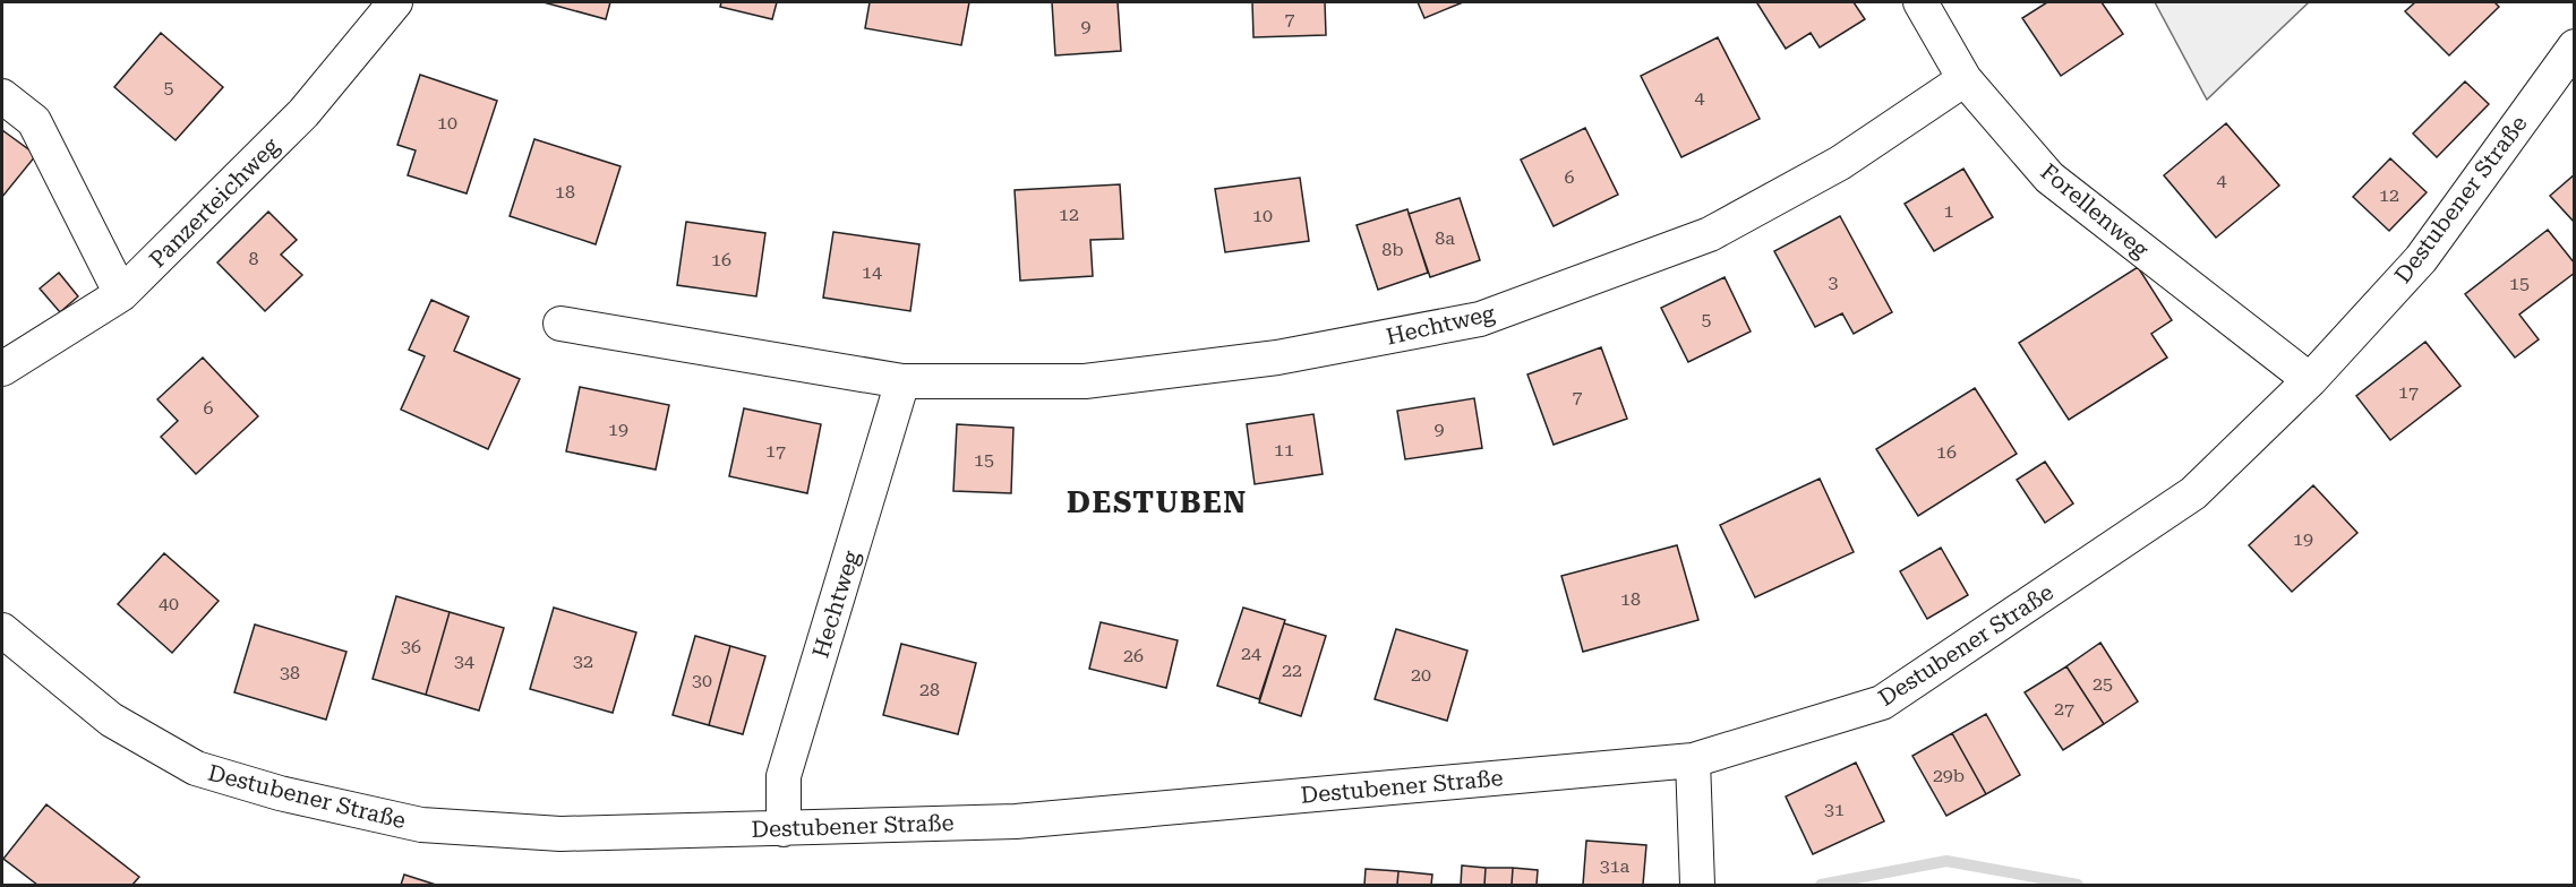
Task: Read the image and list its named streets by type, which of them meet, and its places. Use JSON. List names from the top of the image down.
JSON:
{
  "streets": {
    "street": [
      "Destubener Straße",
      "Panzerteichweg",
      "Forellenweg",
      "Hechtweg"
    ]
  },
  "crossings": [
    ["Destubener Straße", "Forellenweg"],
    ["Destubener Straße", "Hechtweg"],
    ["Forellenweg", "Hechtweg"]
  ],
  "districts": ["DESTUBEN"],
  "house_numbers": [
    "7",
    "9",
    "5",
    "4",
    "10",
    "6",
    "4",
    "18",
    "12",
    "1",
    "12",
    "10",
    "8a",
    "8b",
    "8",
    "16",
    "14",
    "3",
    "15",
    "5",
    "17",
    "7",
    "6",
    "19",
    "9",
    "11",
    "17",
    "16",
    "15",
    "19",
    "18",
    "40",
    "36",
    "24",
    "26",
    "34",
    "32",
    "22",
    "38",
    "20",
    "30",
    "25",
    "28",
    "27",
    "29b",
    "31",
    "31a"
  ]
}
